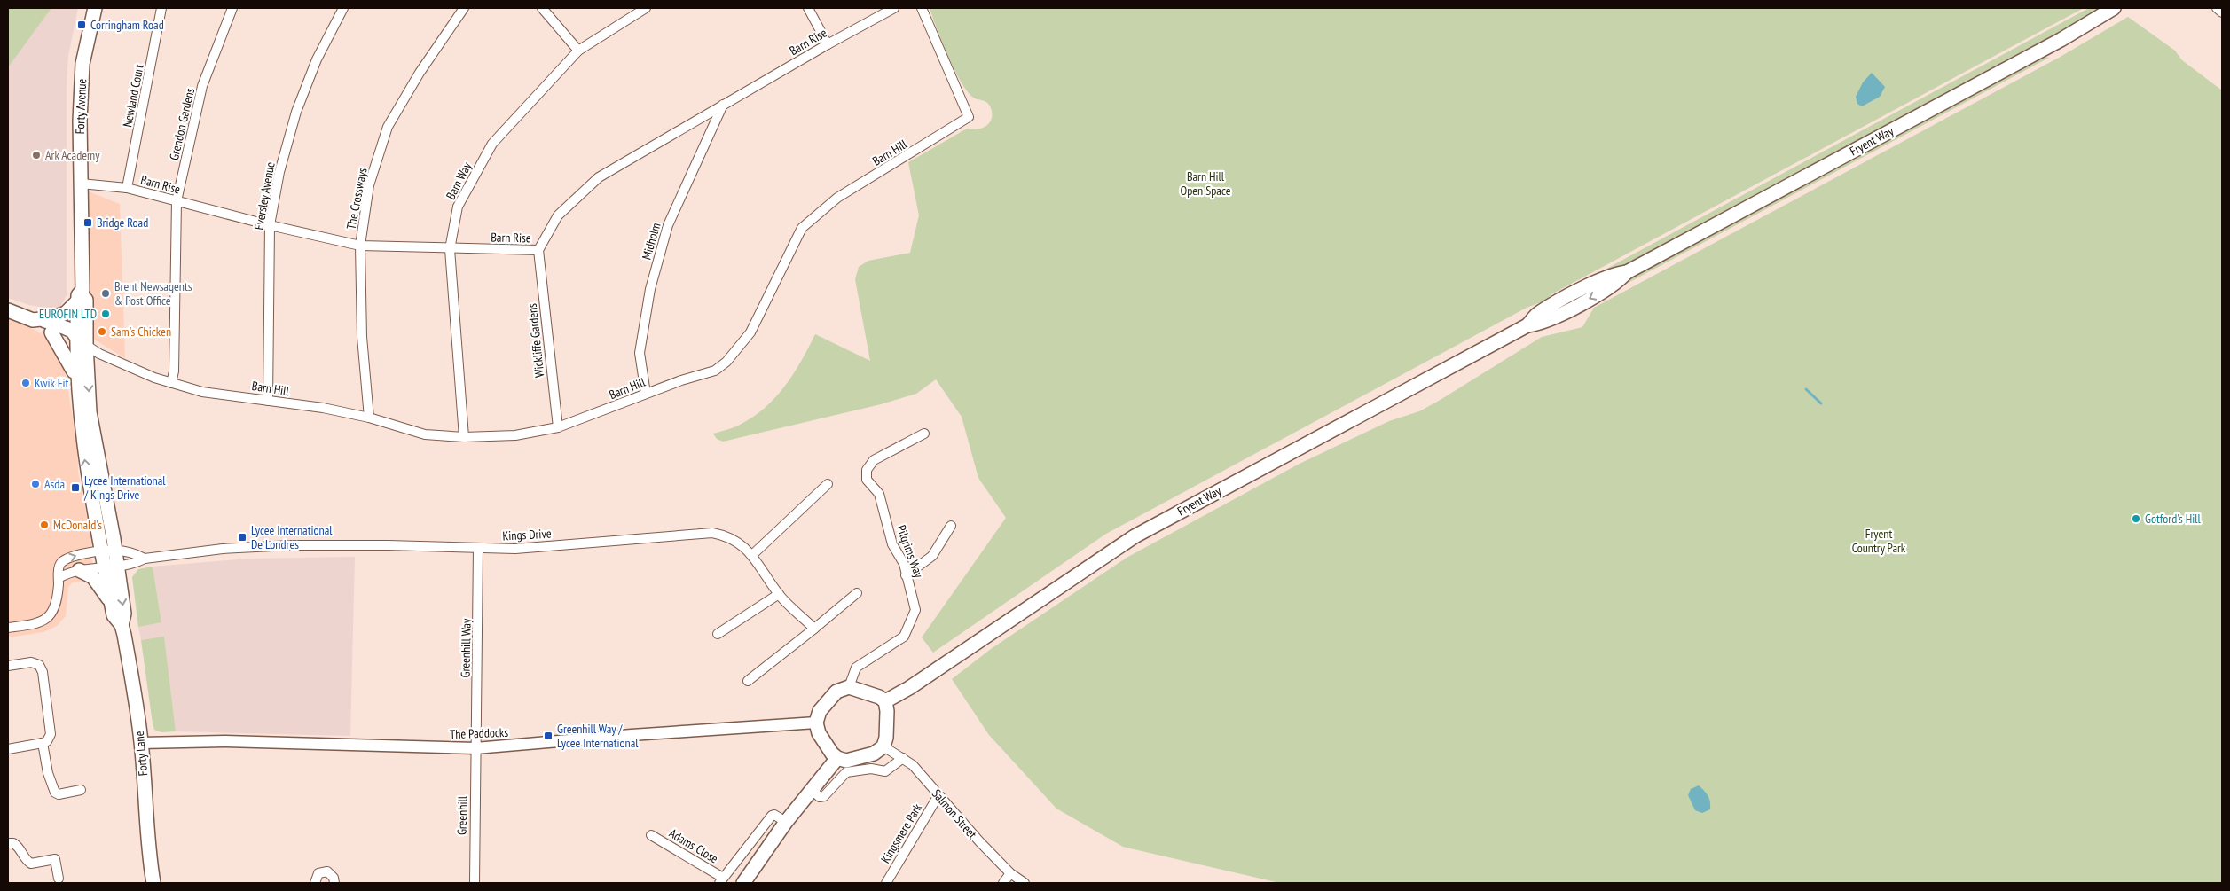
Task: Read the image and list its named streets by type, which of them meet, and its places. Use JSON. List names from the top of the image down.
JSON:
{
  "streets": {
    "main road": ["Forty Avenue", "Fryent Way", "Forty Lane"],
    "street": [
      "Barn Rise",
      "Newland Court",
      "Grendon Gardens",
      "Barn Hill",
      "Barn Way",
      "Eversley Avenue",
      "The Crossways",
      "Midholm",
      "Wickliffe Gardens",
      "Kings Drive",
      "Pilgrims Way",
      "Greenhill Way",
      "The Paddocks",
      "Salmon Street",
      "Greenhill",
      "Kingsmere Park",
      "Adams Close"
    ]
  },
  "crossings": [
    ["Barn Rise", "Newland Court"],
    ["Barn Rise", "Forty Avenue"],
    ["Barn Rise", "Grendon Gardens"],
    ["Barn Rise", "Barn Way"],
    ["Barn Rise", "Eversley Avenue"],
    ["Barn Rise", "The Crossways"],
    ["Barn Rise", "Midholm"],
    ["Barn Rise", "Wickliffe Gardens"],
    ["Forty Avenue", "Barn Hill"],
    ["Grendon Gardens", "Barn Hill"],
    ["Fryent Way", "Pilgrims Way"],
    ["Fryent Way", "The Paddocks"],
    ["Fryent Way", "Salmon Street"],
    ["Barn Hill", "Barn Way"],
    ["Barn Hill", "Eversley Avenue"],
    ["Barn Hill", "The Crossways"],
    ["Barn Hill", "Midholm"],
    ["Barn Hill", "Wickliffe Gardens"],
    ["Kings Drive", "Greenhill Way"],
    ["Pilgrims Way", "The Paddocks"],
    ["Pilgrims Way", "Salmon Street"],
    ["Greenhill Way", "The Paddocks"],
    ["Greenhill Way", "Greenhill"],
    ["The Paddocks", "Forty Lane"],
    ["The Paddocks", "Salmon Street"],
    ["The Paddocks", "Greenhill"],
    ["Salmon Street", "Kingsmere Park"]
  ],
  "parks": ["Barn Hill Open Space", "Fryent Country Park"],
  "places": {
    "transit": [
      "Corringham Road",
      "Bridge Road",
      "Lycee International / Kings Drive",
      "Lycee International De Londres",
      "Greenhill Way / Lycee International"
    ],
    "other": [
      "Ark Academy",
      "Brent Newsagents & Post Office",
      "EUROFIN LTD",
      "Sam's Chicken",
      "Kwik Fit",
      "Asda",
      "Gotford's Hill",
      "McDonald's"
    ]
  }
}
